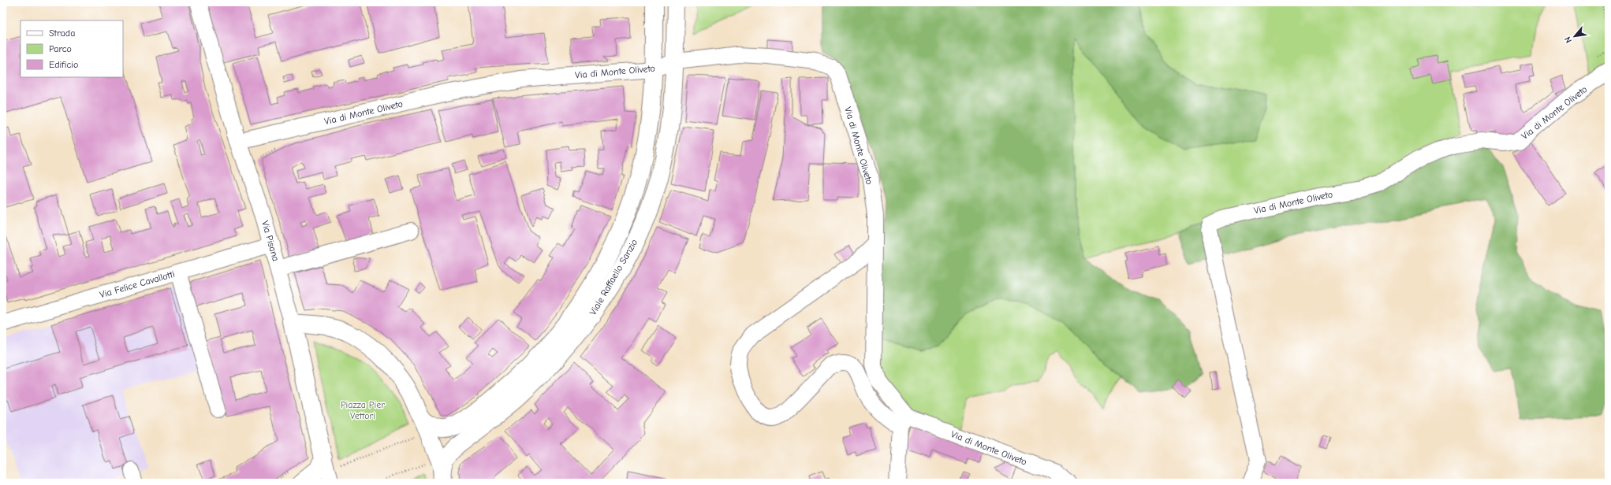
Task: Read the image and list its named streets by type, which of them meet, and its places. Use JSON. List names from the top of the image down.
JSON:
{
  "streets": {
    "main road": ["Via Pisana", "Viale Raffaello Sanzio"],
    "street": ["Via di Monte Oliveto", "Via Felice Cavallotti"]
  },
  "crossings": [
    ["Via di Monte Oliveto", "Via Pisana"],
    ["Via di Monte Oliveto", "Viale Raffaello Sanzio"],
    ["Via Pisana", "Via Felice Cavallotti"]
  ],
  "parks": ["Piazza Pier Vettori"],
  "legend": ["Strada", "Parco", "Edificio"],
  "north": "bottom left"
}
